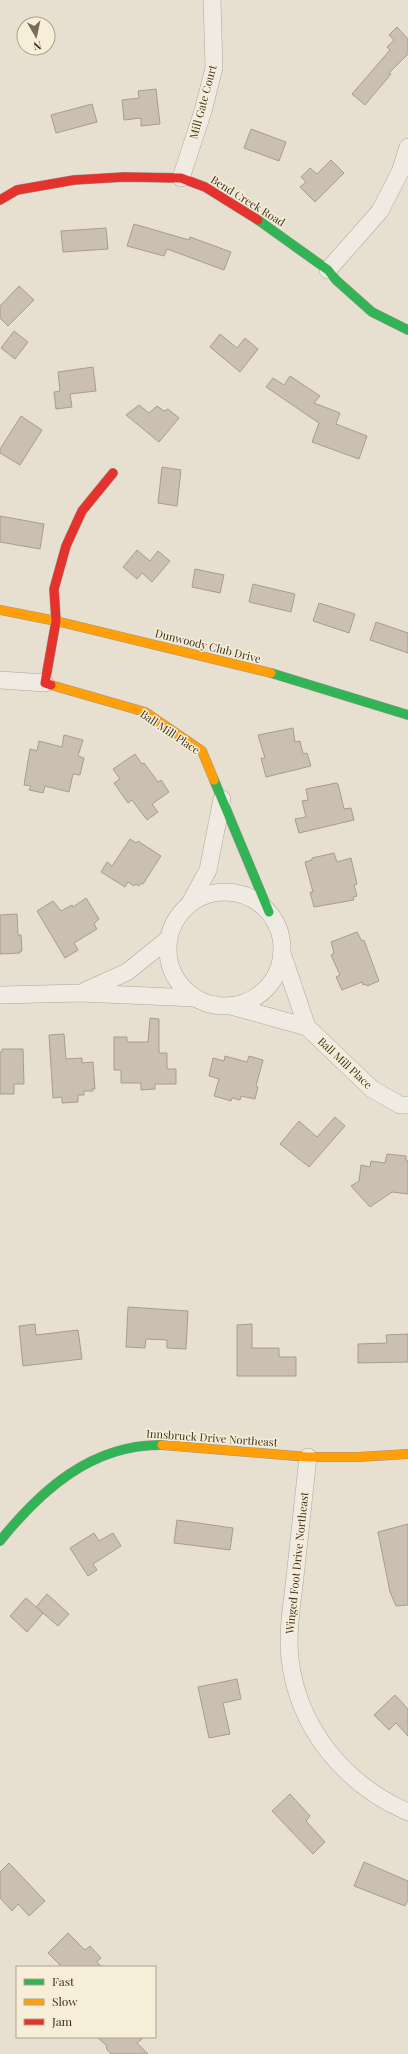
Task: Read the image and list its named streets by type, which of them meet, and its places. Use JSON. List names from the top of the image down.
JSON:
{
  "streets": {
    "street": [
      "Mill Gate Court",
      "Bend Creek Road",
      "Dunwoody Club Drive",
      "Ball Mill Place",
      "Innsbruck Drive Northeast",
      "Winged Foot Drive Northeast"
    ]
  },
  "crossings": [
    ["Mill Gate Court", "Bend Creek Road"],
    ["Innsbruck Drive Northeast", "Winged Foot Drive Northeast"]
  ],
  "legend": ["Fast", "Slow", "Jam"],
  "north": "bottom"
}
